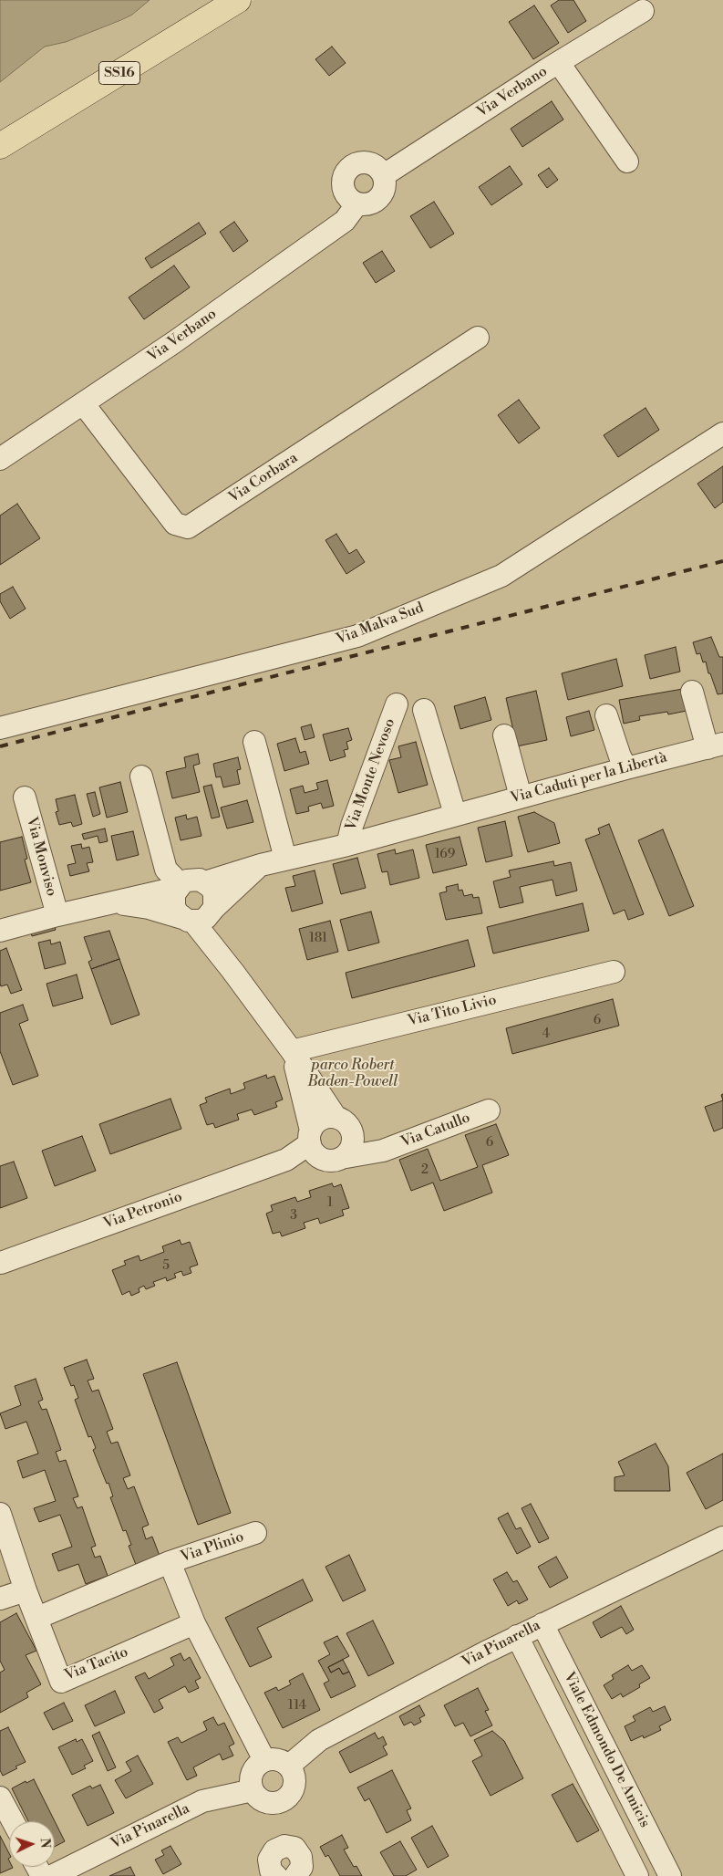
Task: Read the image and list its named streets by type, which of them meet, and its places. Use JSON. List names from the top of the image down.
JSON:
{
  "streets": {
    "main road": ["SS16"],
    "street": [
      "Via Verbano",
      "Via Corbara",
      "Via Malva Sud",
      "Via Monte Nevoso",
      "Via Caduti per la Libertà",
      "Via Monviso",
      "Via Tito Livio",
      "Via Catullo",
      "Via Petronio",
      "Via Plinio",
      "Via Pinarella",
      "Via Tacito",
      "Viale Edmondo De Amicis"
    ]
  },
  "crossings": [
    ["Via Verbano", "Via Corbara"],
    ["Via Monte Nevoso", "Via Caduti per la Libertà"],
    ["Via Caduti per la Libertà", "Via Catullo"],
    ["Via Tito Livio", "Via Catullo"],
    ["Via Catullo", "Via Petronio"],
    ["Via Pinarella", "Viale Edmondo De Amicis"]
  ],
  "parks": ["parco Robert Baden-Powell"],
  "house_numbers": [
    "169",
    "181",
    "6",
    "4",
    "6",
    "2",
    "1",
    "3",
    "5",
    "114"
  ],
  "north": "right"
}
